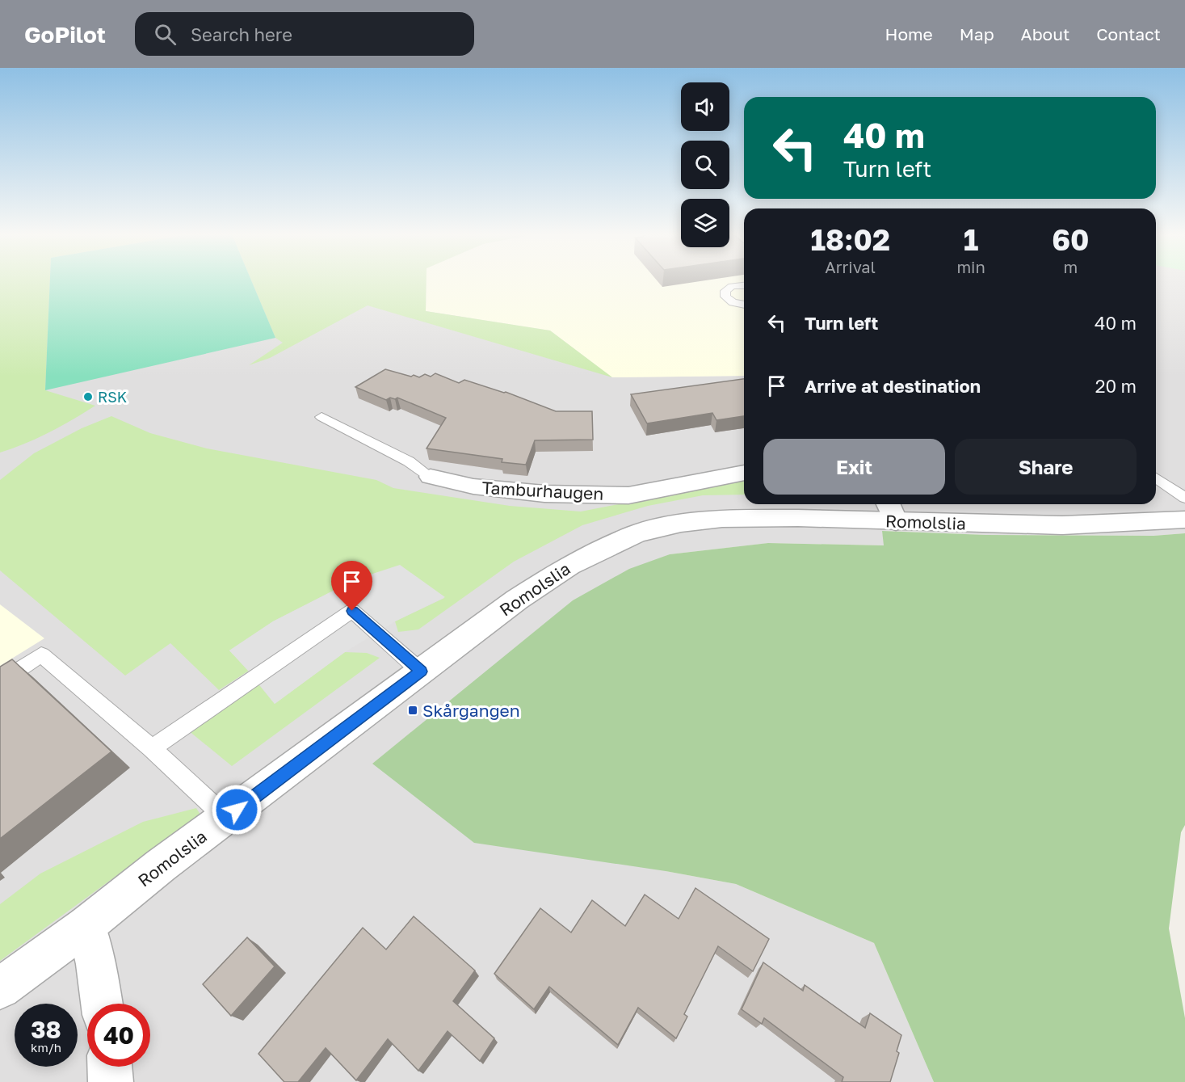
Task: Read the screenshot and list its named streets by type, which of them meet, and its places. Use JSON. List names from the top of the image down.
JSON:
{
  "streets": {
    "street": ["Tamburhaugen", "Romolslia"]
  },
  "places": {
    "other": ["RSK"],
    "transit": ["Skårgangen"]
  },
  "page": {
    "header": "GoPilot",
    "search": "Search here",
    "nav": [
      "Home",
      "Map",
      "About",
      "Contact"
    ],
    "turn": ["40 m", "Turn left"],
    "eta": [
      "18:02",
      "Arrival",
      "1",
      "min",
      "60",
      "m"
    ],
    "list": [
      {
        "name": "Turn left",
        "value": "40 m"
      },
      {
        "name": "Arrive at destination",
        "value": "20 m"
      }
    ],
    "buttons": ["Exit", "Share"],
    "speed": "38 km/h",
    "limit": "40"
  }
}
